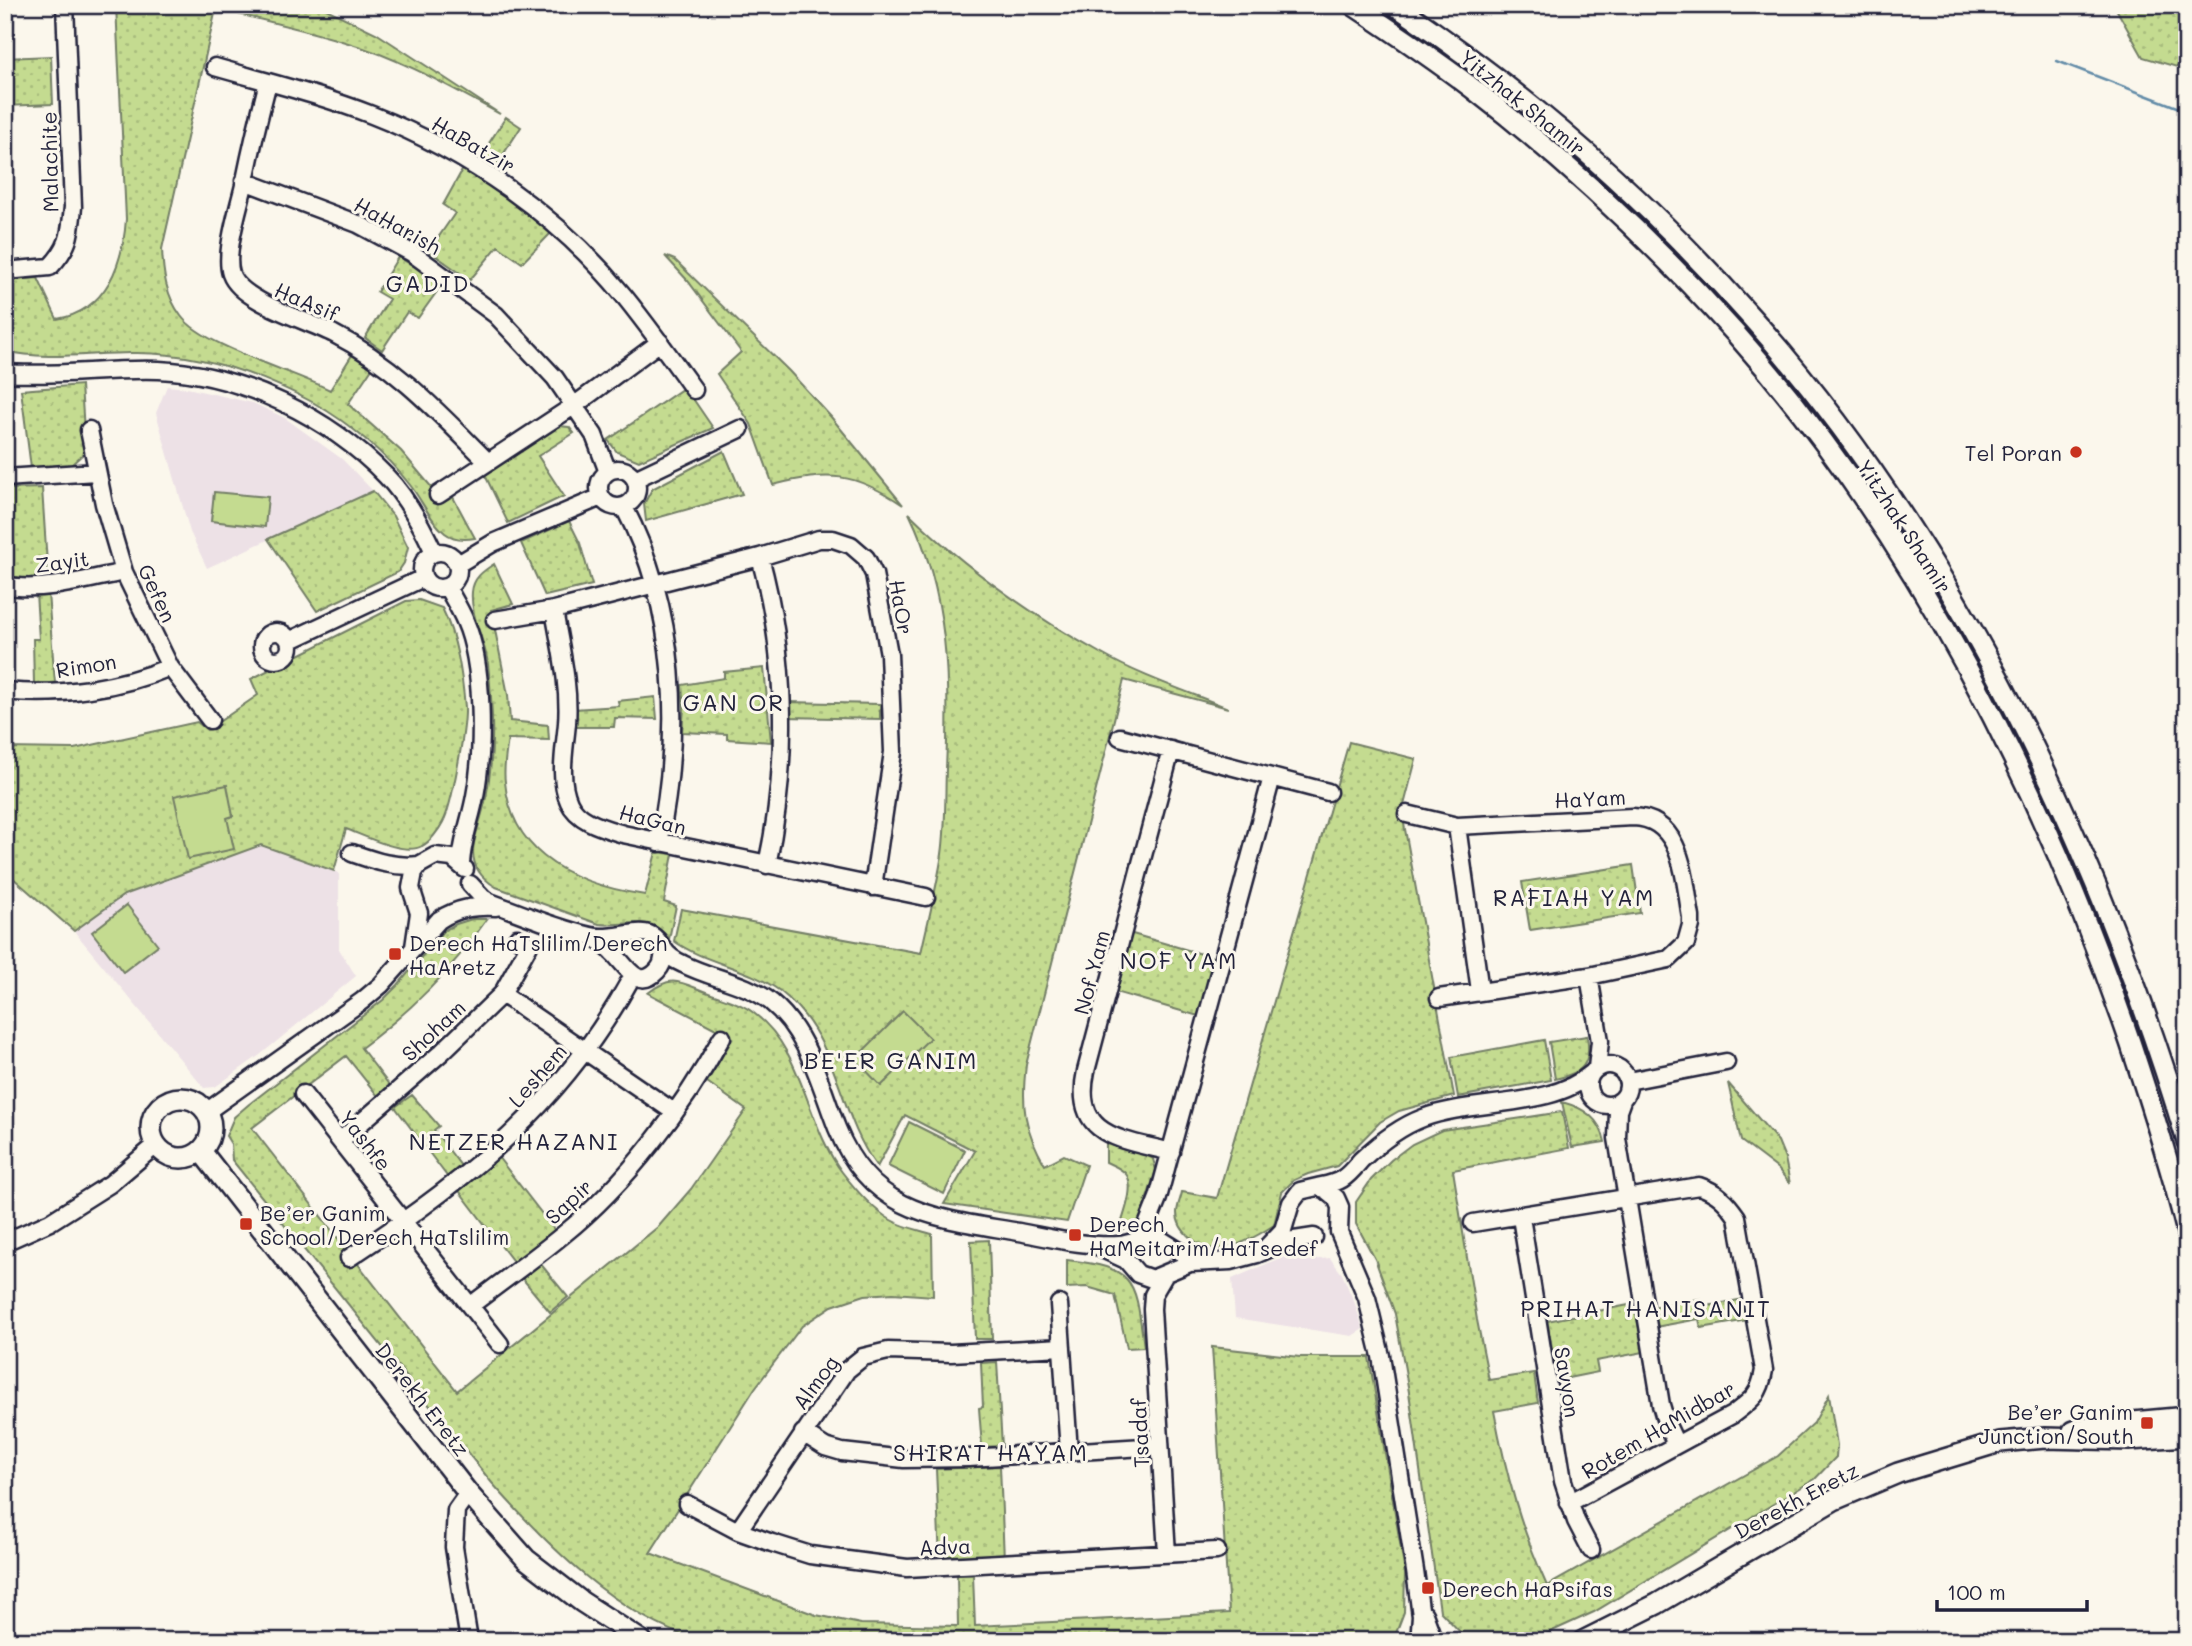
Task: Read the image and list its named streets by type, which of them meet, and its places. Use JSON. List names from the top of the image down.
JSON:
{
  "streets": {
    "main road": ["Yitzhak Shamir", "Derekh Eretz"],
    "street": [
      "HaBatzir",
      "Malachite",
      "HaHarish",
      "HaAsif",
      "Zayit",
      "Gefen",
      "HaOr",
      "Rimon",
      "HaYam",
      "HaGan",
      "Nof Yam",
      "Shoham",
      "Leshem",
      "Yashfe",
      "Sapir",
      "Almog",
      "Savyon",
      "Rotem HaMidbar",
      "Tsadaf",
      "Adva"
    ]
  },
  "crossings": [
    ["HaBatzir", "HaAsif"],
    ["HaHarish", "HaAsif"],
    ["Zayit", "Gefen"],
    ["Gefen", "Rimon"],
    ["HaOr", "HaGan"],
    ["Shoham", "Yashfe"],
    ["Leshem", "Yashfe"],
    ["Yashfe", "Sapir"],
    ["Almog", "Adva"],
    ["Savyon", "Rotem HaMidbar"],
    ["Tsadaf", "Adva"]
  ],
  "districts": [
    "GADID",
    "GAN OR",
    "RAFIAH YAM",
    "NOF YAM",
    "BE'ER GANIM",
    "NETZER HAZANI",
    "PRIHAT HANISANIT",
    "SHIRAT HAYAM"
  ],
  "places": {
    "other": ["Tel Poran"],
    "transit": [
      "Derech HaTslilim/Derech HaAretz",
      "Be’er Ganim School/Derech HaTslilim",
      "Derech HaMeitarim/HaTsedef",
      "Be’er Ganim Junction/South",
      "Derech HaPsifas"
    ]
  },
  "scale_bar": "100 m"
}
